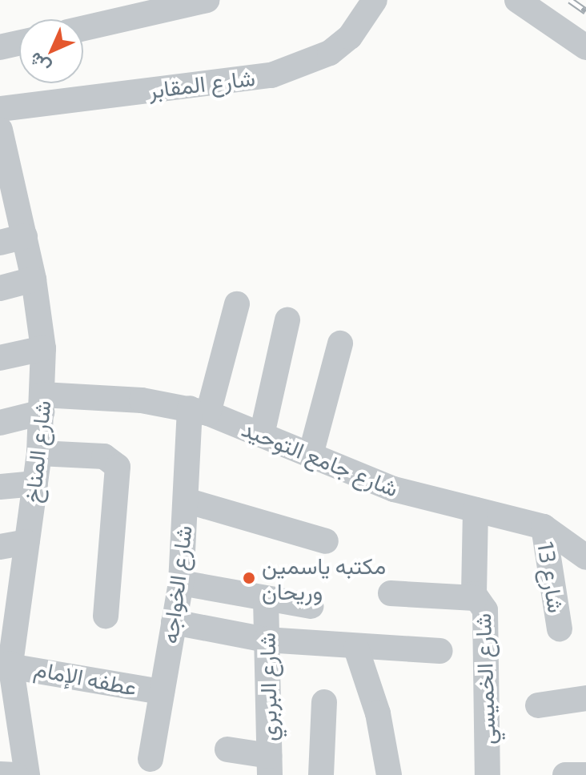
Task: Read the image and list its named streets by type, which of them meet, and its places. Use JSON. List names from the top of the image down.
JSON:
{
  "streets": {
    "street": [
      "شارع المقابر",
      "شارع المناخ",
      "شارع جامع التوحيد",
      "شارع 13",
      "شارع الخواجه",
      "عطفه الإمام",
      "شارع الخميسي",
      "شارع البربري"
    ]
  },
  "crossings": [
    ["شارع المقابر", "شارع المناخ"],
    ["شارع المناخ", "شارع جامع التوحيد"],
    ["شارع المناخ", "عطفه الإمام"],
    ["شارع جامع التوحيد", "شارع 13"],
    ["شارع جامع التوحيد", "شارع الخواجه"],
    ["شارع جامع التوحيد", "شارع الخميسي"],
    ["شارع الخواجه", "عطفه الإمام"]
  ],
  "places": ["مكتبه ياسمين وريحان"],
  "north": "bottom left"
}
